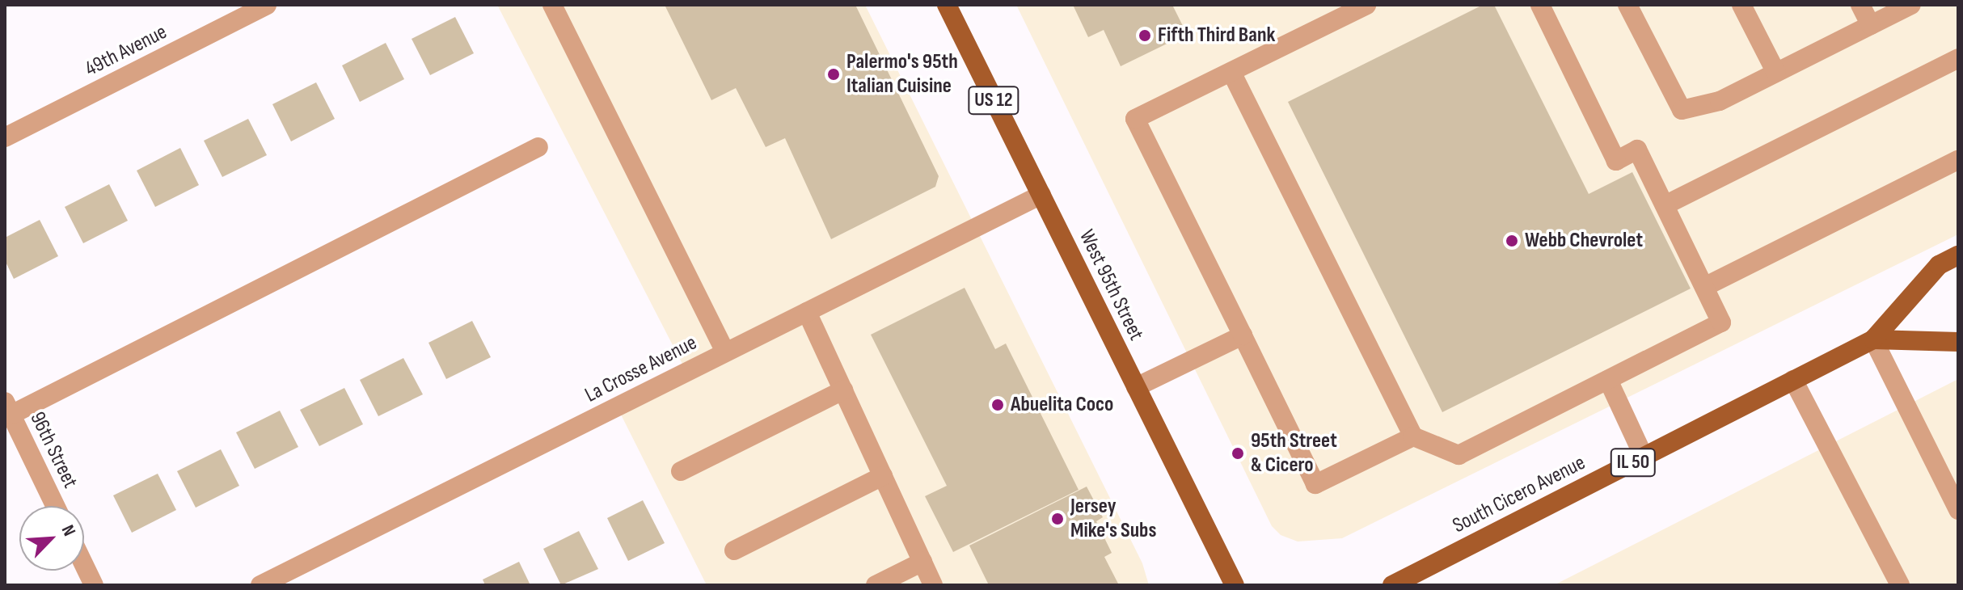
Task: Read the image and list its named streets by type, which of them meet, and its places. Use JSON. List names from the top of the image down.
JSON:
{
  "streets": {
    "main road": [
      "US 12",
      "West 95th Street",
      "IL 50",
      "South Cicero Avenue"
    ],
    "street": ["49th Avenue", "La Crosse Avenue", "96th Street"]
  },
  "crossings": [
    ["West 95th Street", "La Crosse Avenue"]
  ],
  "places": [
    "Fifth Third Bank",
    "Palermo's 95th Italian Cuisine",
    "Webb Chevrolet",
    "Abuelita Coco",
    "95th Street & Cicero",
    "Jersey Mike's Subs"
  ],
  "north": "top right"
}
